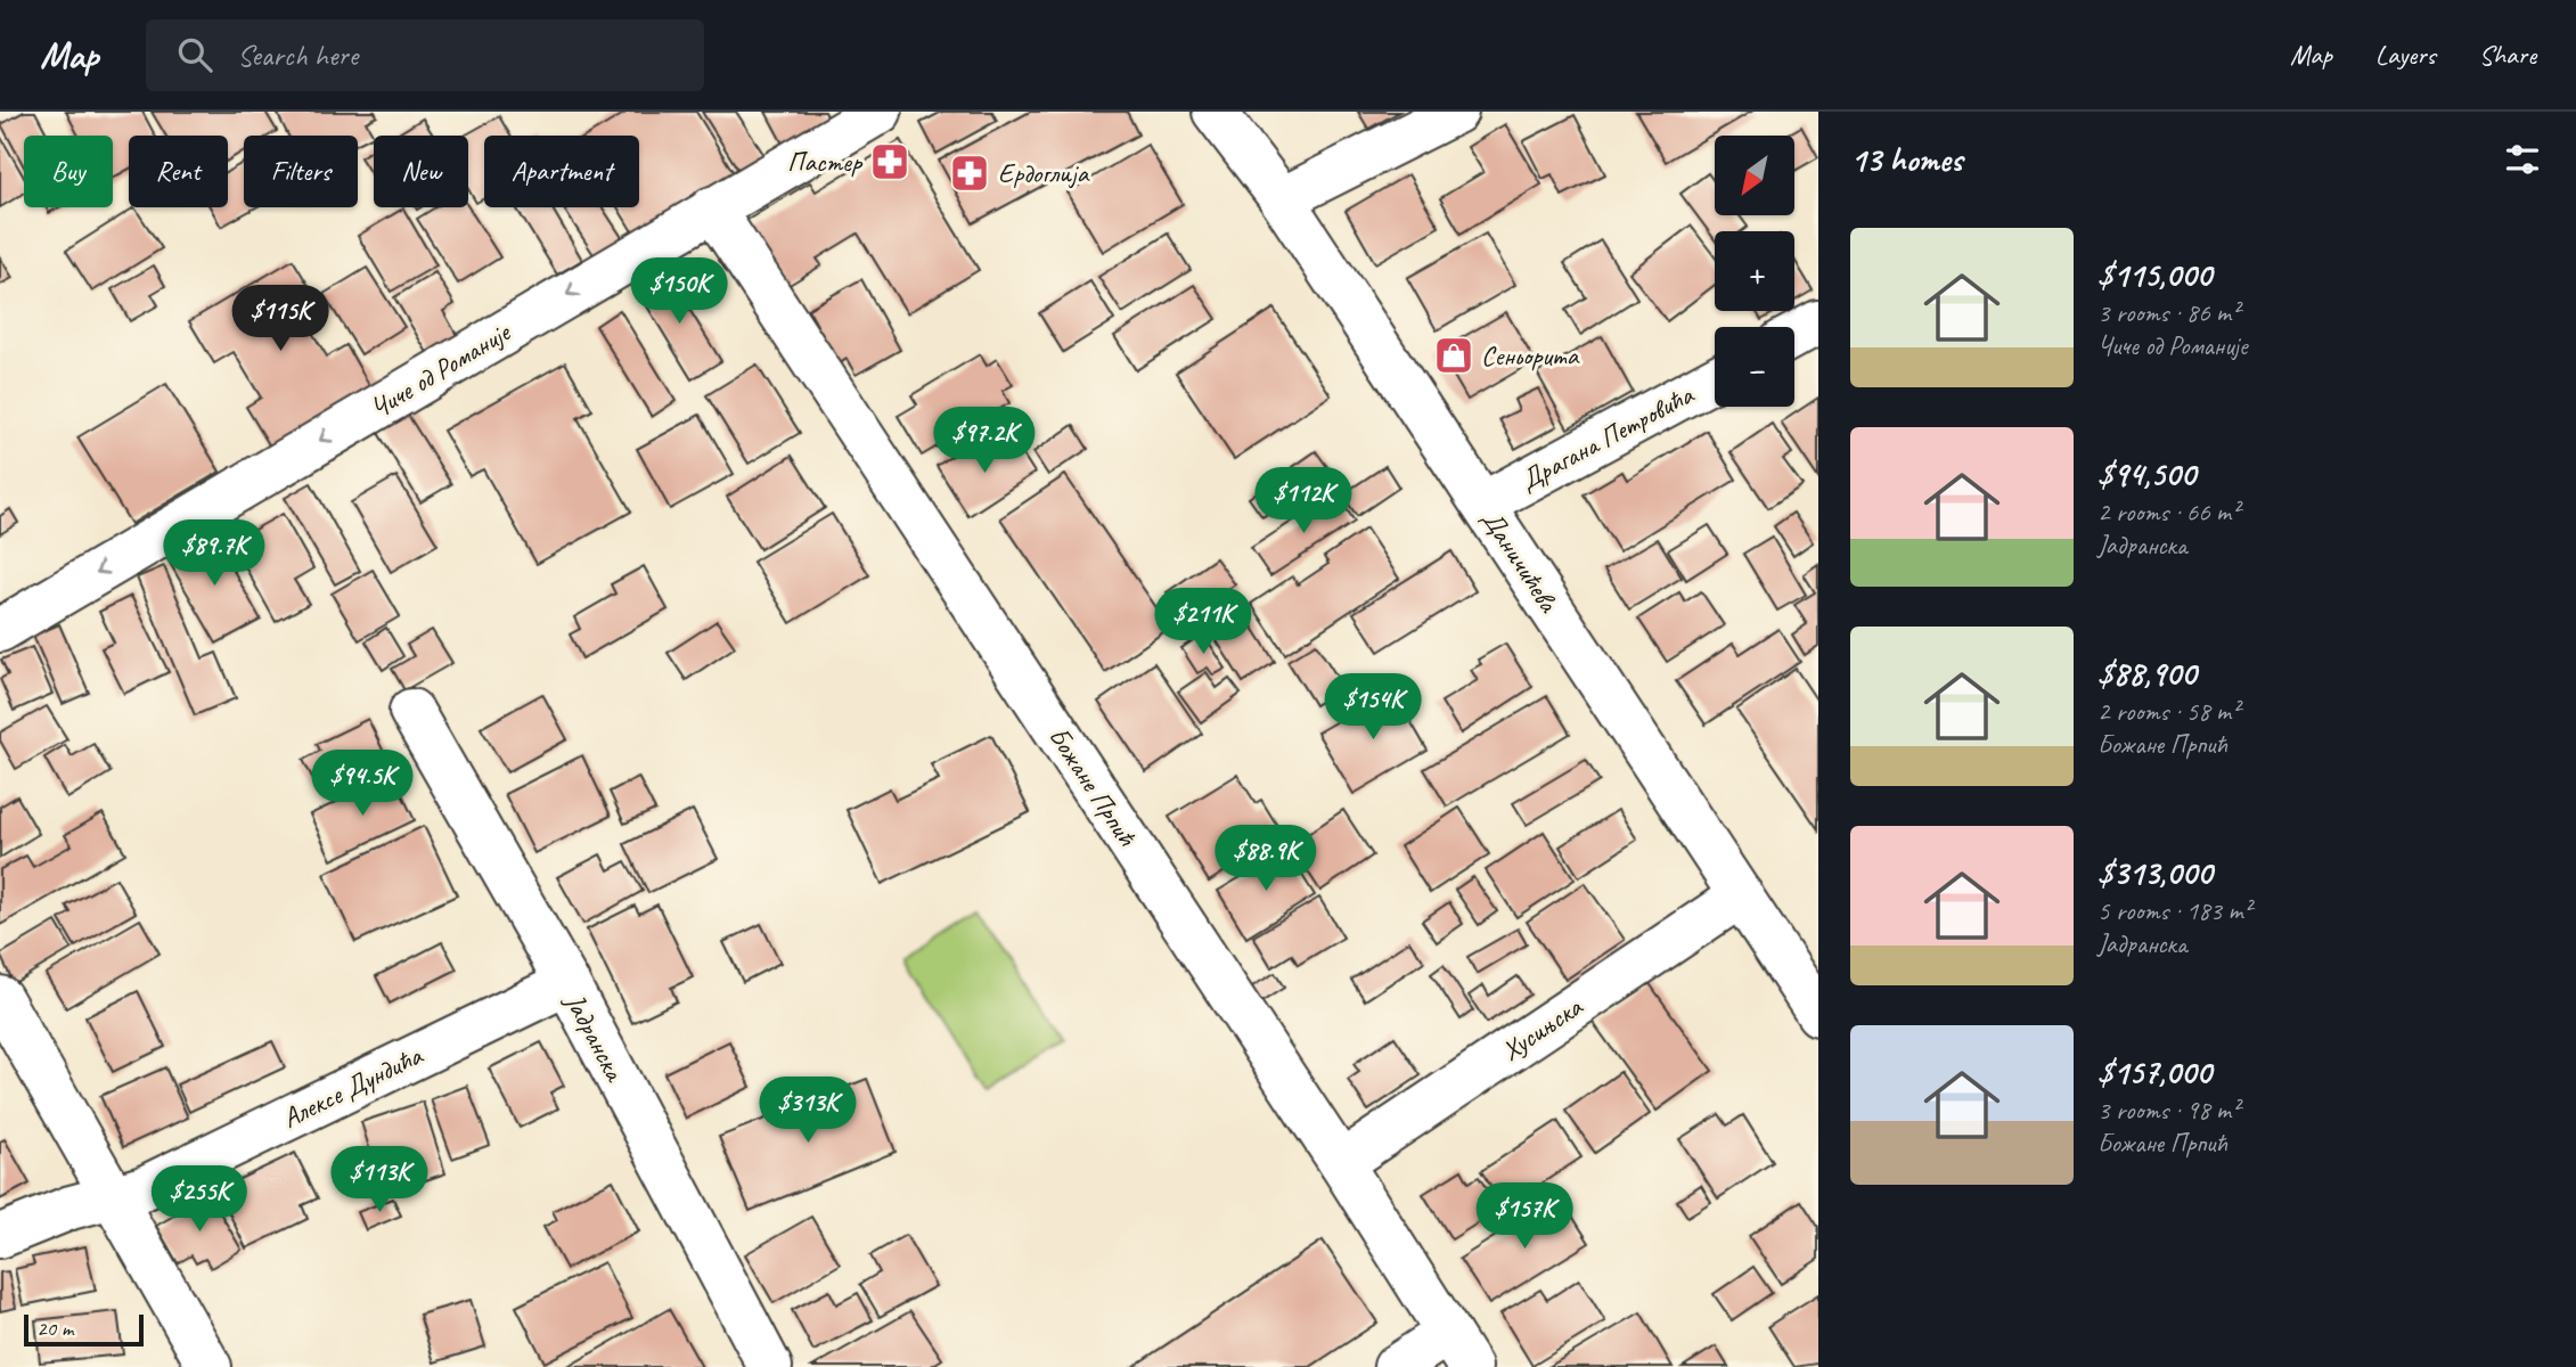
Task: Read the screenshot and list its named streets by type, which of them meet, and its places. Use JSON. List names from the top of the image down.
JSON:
{
  "streets": {
    "street": [
      "Чиче од Романије",
      "Драгана Петровића",
      "Даничићева",
      "Божане Прпић",
      "Хусињска",
      "Јадранска",
      "Алексе Дундића"
    ]
  },
  "crossings": [
    ["Чиче од Романије", "Божане Прпић"],
    ["Драгана Петровића", "Даничићева"],
    ["Даничићева", "Хусињска"],
    ["Божане Прпић", "Хусињска"],
    ["Јадранска", "Алексе Дундића"]
  ],
  "one_way": ["Чиче од Романије"],
  "places": {
    "pharmacy": ["Пастер", "Ердоглија"],
    "shop": ["Сеньорита"]
  },
  "scale_bar": "20 m",
  "north": "bottom left",
  "page": {
    "header": "Map",
    "search": "Search here",
    "nav": ["Map", "Layers", "Share"],
    "heading": "13 homes",
    "map_buttons": ["+", "−"],
    "chip": [
      "Buy",
      "Rent",
      "Filters",
      "New",
      "Apartment"
    ],
    "list": [
      {
        "name": "$115,000",
        "note": "3 rooms · 86 m² · Чиче од Романије"
      },
      {
        "name": "$94,500",
        "note": "2 rooms · 66 m² · Јадранска"
      },
      {
        "name": "$88,900",
        "note": "2 rooms · 58 m² · Божане Прпић"
      },
      {
        "name": "$313,000",
        "note": "5 rooms · 183 m² · Јадранска"
      },
      {
        "name": "$157,000",
        "note": "3 rooms · 98 m² · Божане Прпић"
      }
    ],
    "price": [
      "$150K",
      "$115K",
      "$97.2K",
      "$112K",
      "$89.7K",
      "$211K",
      "$154K",
      "$94.5K",
      "$88.9K",
      "$313K",
      "$113K",
      "$255K",
      "$157K"
    ],
    "scale": "20 m"
  }
}
